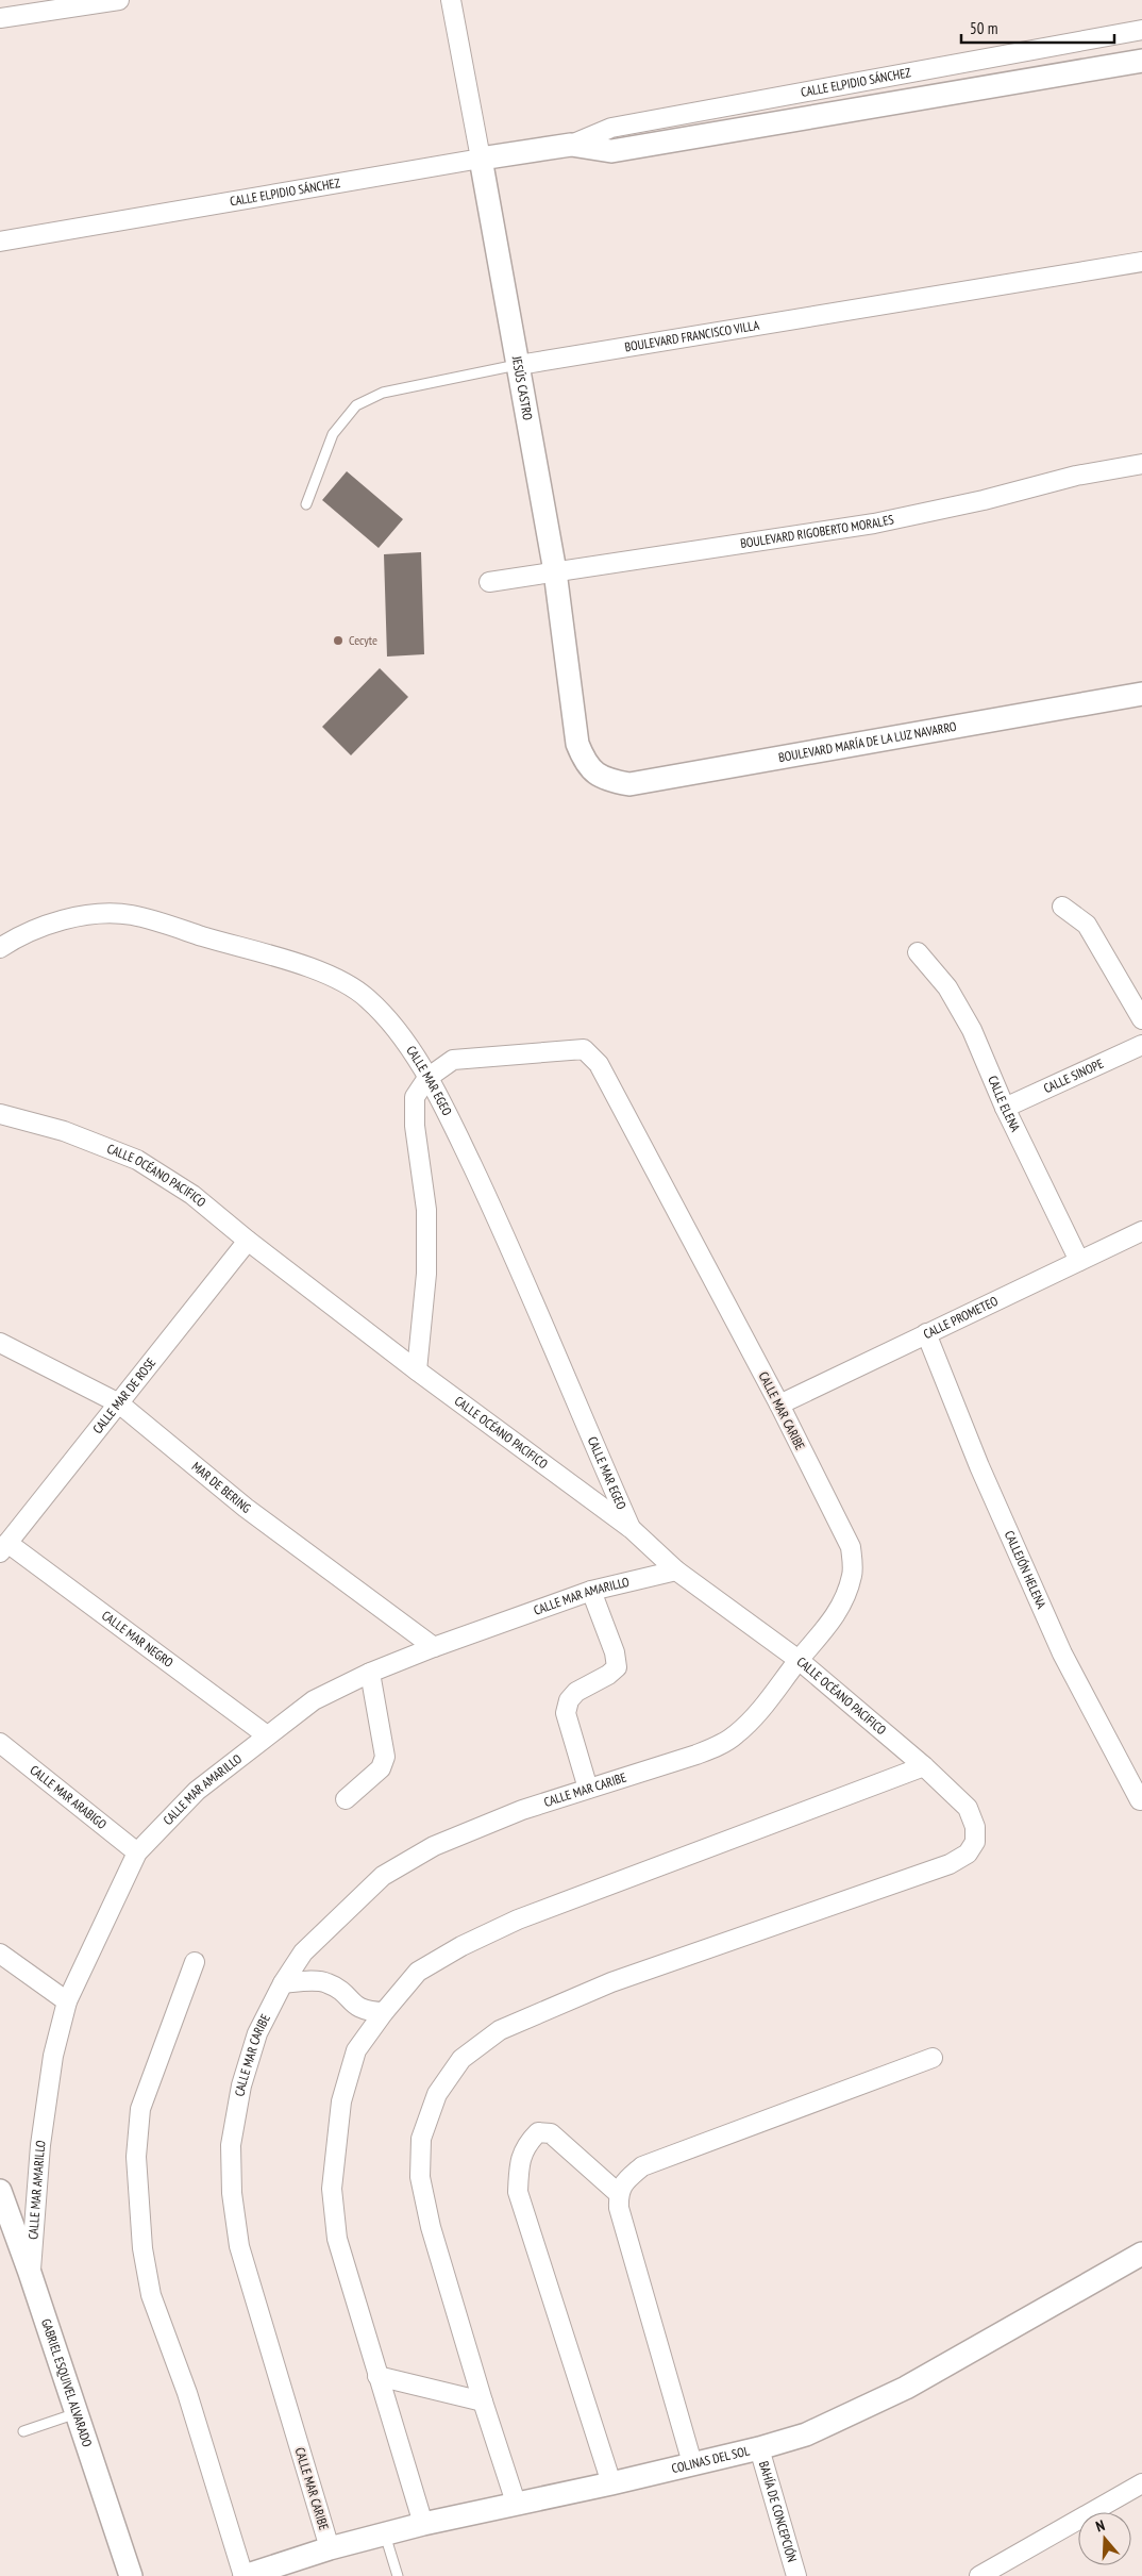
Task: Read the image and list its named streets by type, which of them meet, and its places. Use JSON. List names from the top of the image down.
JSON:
{
  "streets": {
    "street": [
      "CALLE ELPIDIO SÁNCHEZ",
      "BOULEVARD FRANCISCO VILLA",
      "JESÚS CASTRO",
      "BOULEVARD RIGOBERTO MORALES",
      "BOULEVARD MARÍA DE LA LUZ NAVARRO",
      "CALLE SINOPE",
      "CALLE MAR EGEO",
      "CALLE ELENA",
      "CALLE OCÉANO PACIFICO",
      "CALLE PROMETEO",
      "CALLE MAR DE ROSE",
      "CALLE MAR CARIBE",
      "MAR DE BERING",
      "CALLEJÓN HELENA",
      "CALLE MAR AMARILLO",
      "CALLE MAR NEGRO",
      "CALLE MAR ARABIGO",
      "GABRIEL ESQUIVEL ALVARADO",
      "COLINAS DEL SOL",
      "BAHÍA DE CONCEPCIÓN"
    ]
  },
  "crossings": [
    ["CALLE ELPIDIO SÁNCHEZ", "JESÚS CASTRO"],
    ["BOULEVARD FRANCISCO VILLA", "JESÚS CASTRO"],
    ["JESÚS CASTRO", "BOULEVARD RIGOBERTO MORALES"],
    ["JESÚS CASTRO", "BOULEVARD MARÍA DE LA LUZ NAVARRO"],
    ["CALLE SINOPE", "CALLE ELENA"],
    ["CALLE MAR EGEO", "CALLE OCÉANO PACIFICO"],
    ["CALLE MAR EGEO", "CALLE MAR CARIBE"],
    ["CALLE ELENA", "CALLE PROMETEO"],
    ["CALLE OCÉANO PACIFICO", "CALLE MAR DE ROSE"],
    ["CALLE OCÉANO PACIFICO", "CALLE MAR CARIBE"],
    ["CALLE OCÉANO PACIFICO", "CALLE MAR AMARILLO"],
    ["CALLE PROMETEO", "CALLE MAR CARIBE"],
    ["CALLE PROMETEO", "CALLEJÓN HELENA"],
    ["CALLE MAR DE ROSE", "MAR DE BERING"],
    ["CALLE MAR DE ROSE", "CALLE MAR NEGRO"],
    ["CALLE MAR CARIBE", "COLINAS DEL SOL"],
    ["MAR DE BERING", "CALLE MAR AMARILLO"],
    ["CALLE MAR AMARILLO", "CALLE MAR NEGRO"],
    ["CALLE MAR AMARILLO", "CALLE MAR ARABIGO"],
    ["CALLE MAR AMARILLO", "GABRIEL ESQUIVEL ALVARADO"],
    ["COLINAS DEL SOL", "BAHÍA DE CONCEPCIÓN"]
  ],
  "places": ["Cecyte"],
  "scale_bar": "50 m",
  "north": "top"
}
